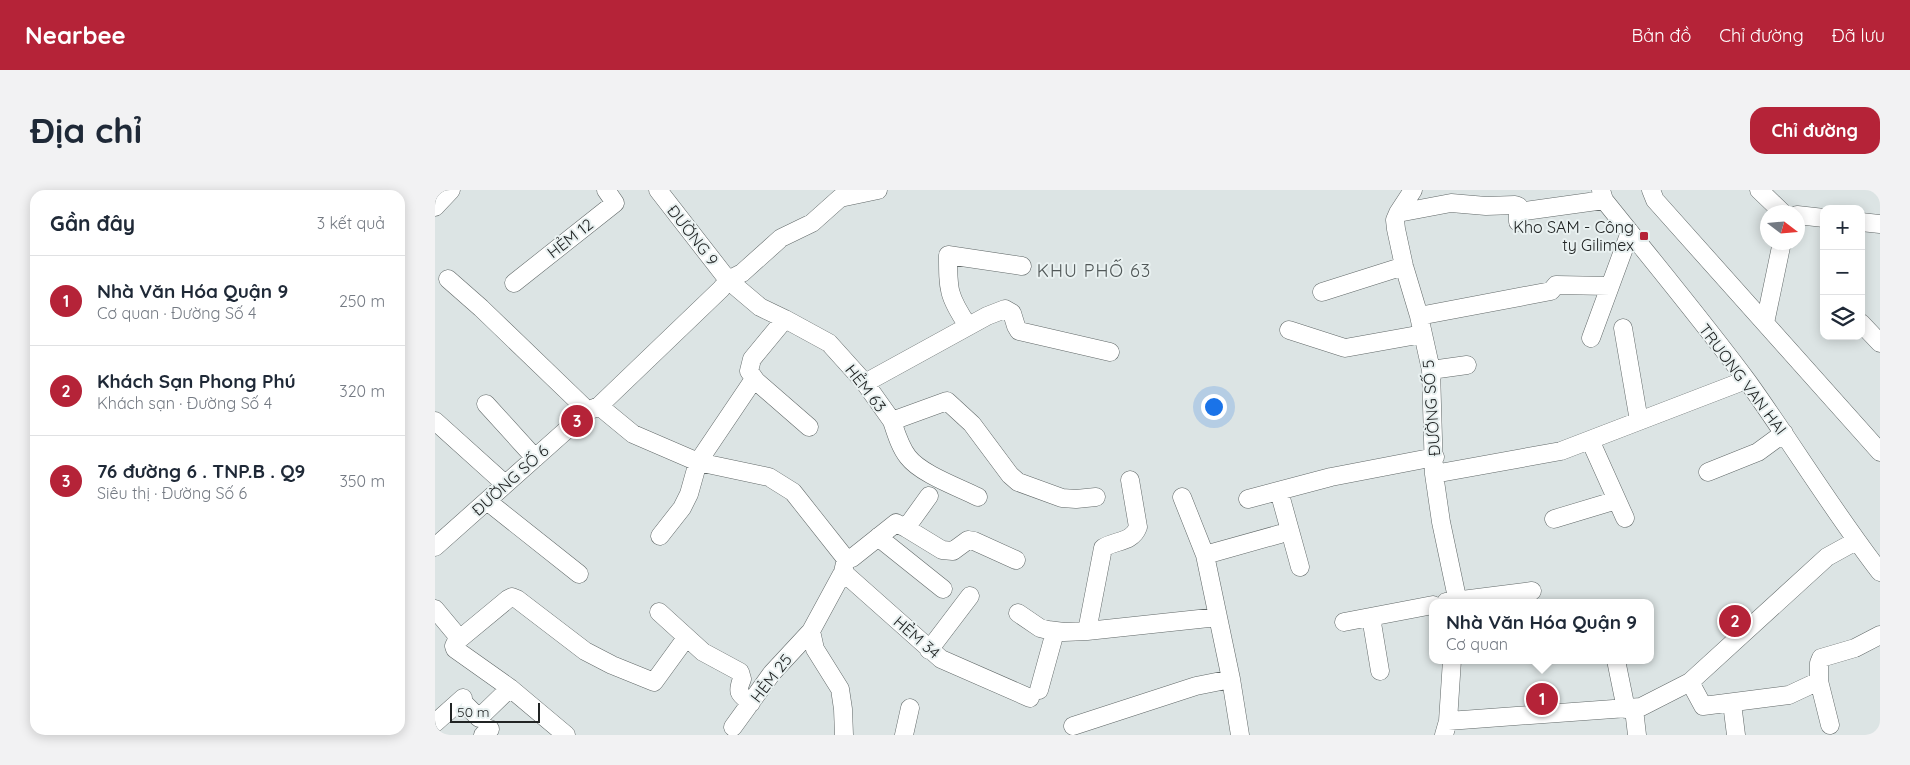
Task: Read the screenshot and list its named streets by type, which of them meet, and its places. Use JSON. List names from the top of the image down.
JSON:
{
  "streets": {
    "street": [
      "ĐƯỜNG 9",
      "HẺM 12",
      "TRUONG VAN HAI",
      "HẺM 63",
      "ĐƯỜNG SỐ 5",
      "ĐƯỜNG SỐ 6",
      "HẺM 34",
      "HẺM 25"
    ]
  },
  "crossings": [
    ["ĐƯỜNG 9", "HẺM 63"],
    ["ĐƯỜNG 9", "ĐƯỜNG SỐ 6"],
    ["HẺM 63", "ĐƯỜNG SỐ 6"]
  ],
  "districts": ["KHU PHỐ 63"],
  "places": {
    "transit": ["Kho SAM - Công ty Gilimex"]
  },
  "scale_bar": "50 m",
  "north": "right",
  "page": {
    "header": "Nearbee",
    "nav": ["Bản đồ", "Chỉ đường", "Đã lưu"],
    "buttons": "Chỉ đường",
    "title": "Địa chỉ",
    "heading": ["Gần đây", "3 kết quả"],
    "map_buttons": ["+", "−"],
    "list": [
      {
        "mark": "1",
        "name": "Nhà Văn Hóa Quận 9",
        "note": "Cơ quan · Đường Số 4",
        "value": "250 m"
      },
      {
        "mark": "2",
        "name": "Khách Sạn Phong Phú",
        "note": "Khách sạn · Đường Số 4",
        "value": "320 m"
      },
      {
        "mark": "3",
        "name": "76 đường 6 . TNP.B . Q9",
        "note": "Siêu thị · Đường Số 6",
        "value": "350 m"
      }
    ],
    "pins": ["3", "2", "1"],
    "popup": ["Nhà Văn Hóa Quận 9", "Cơ quan"],
    "scale": "50 m"
  }
}
